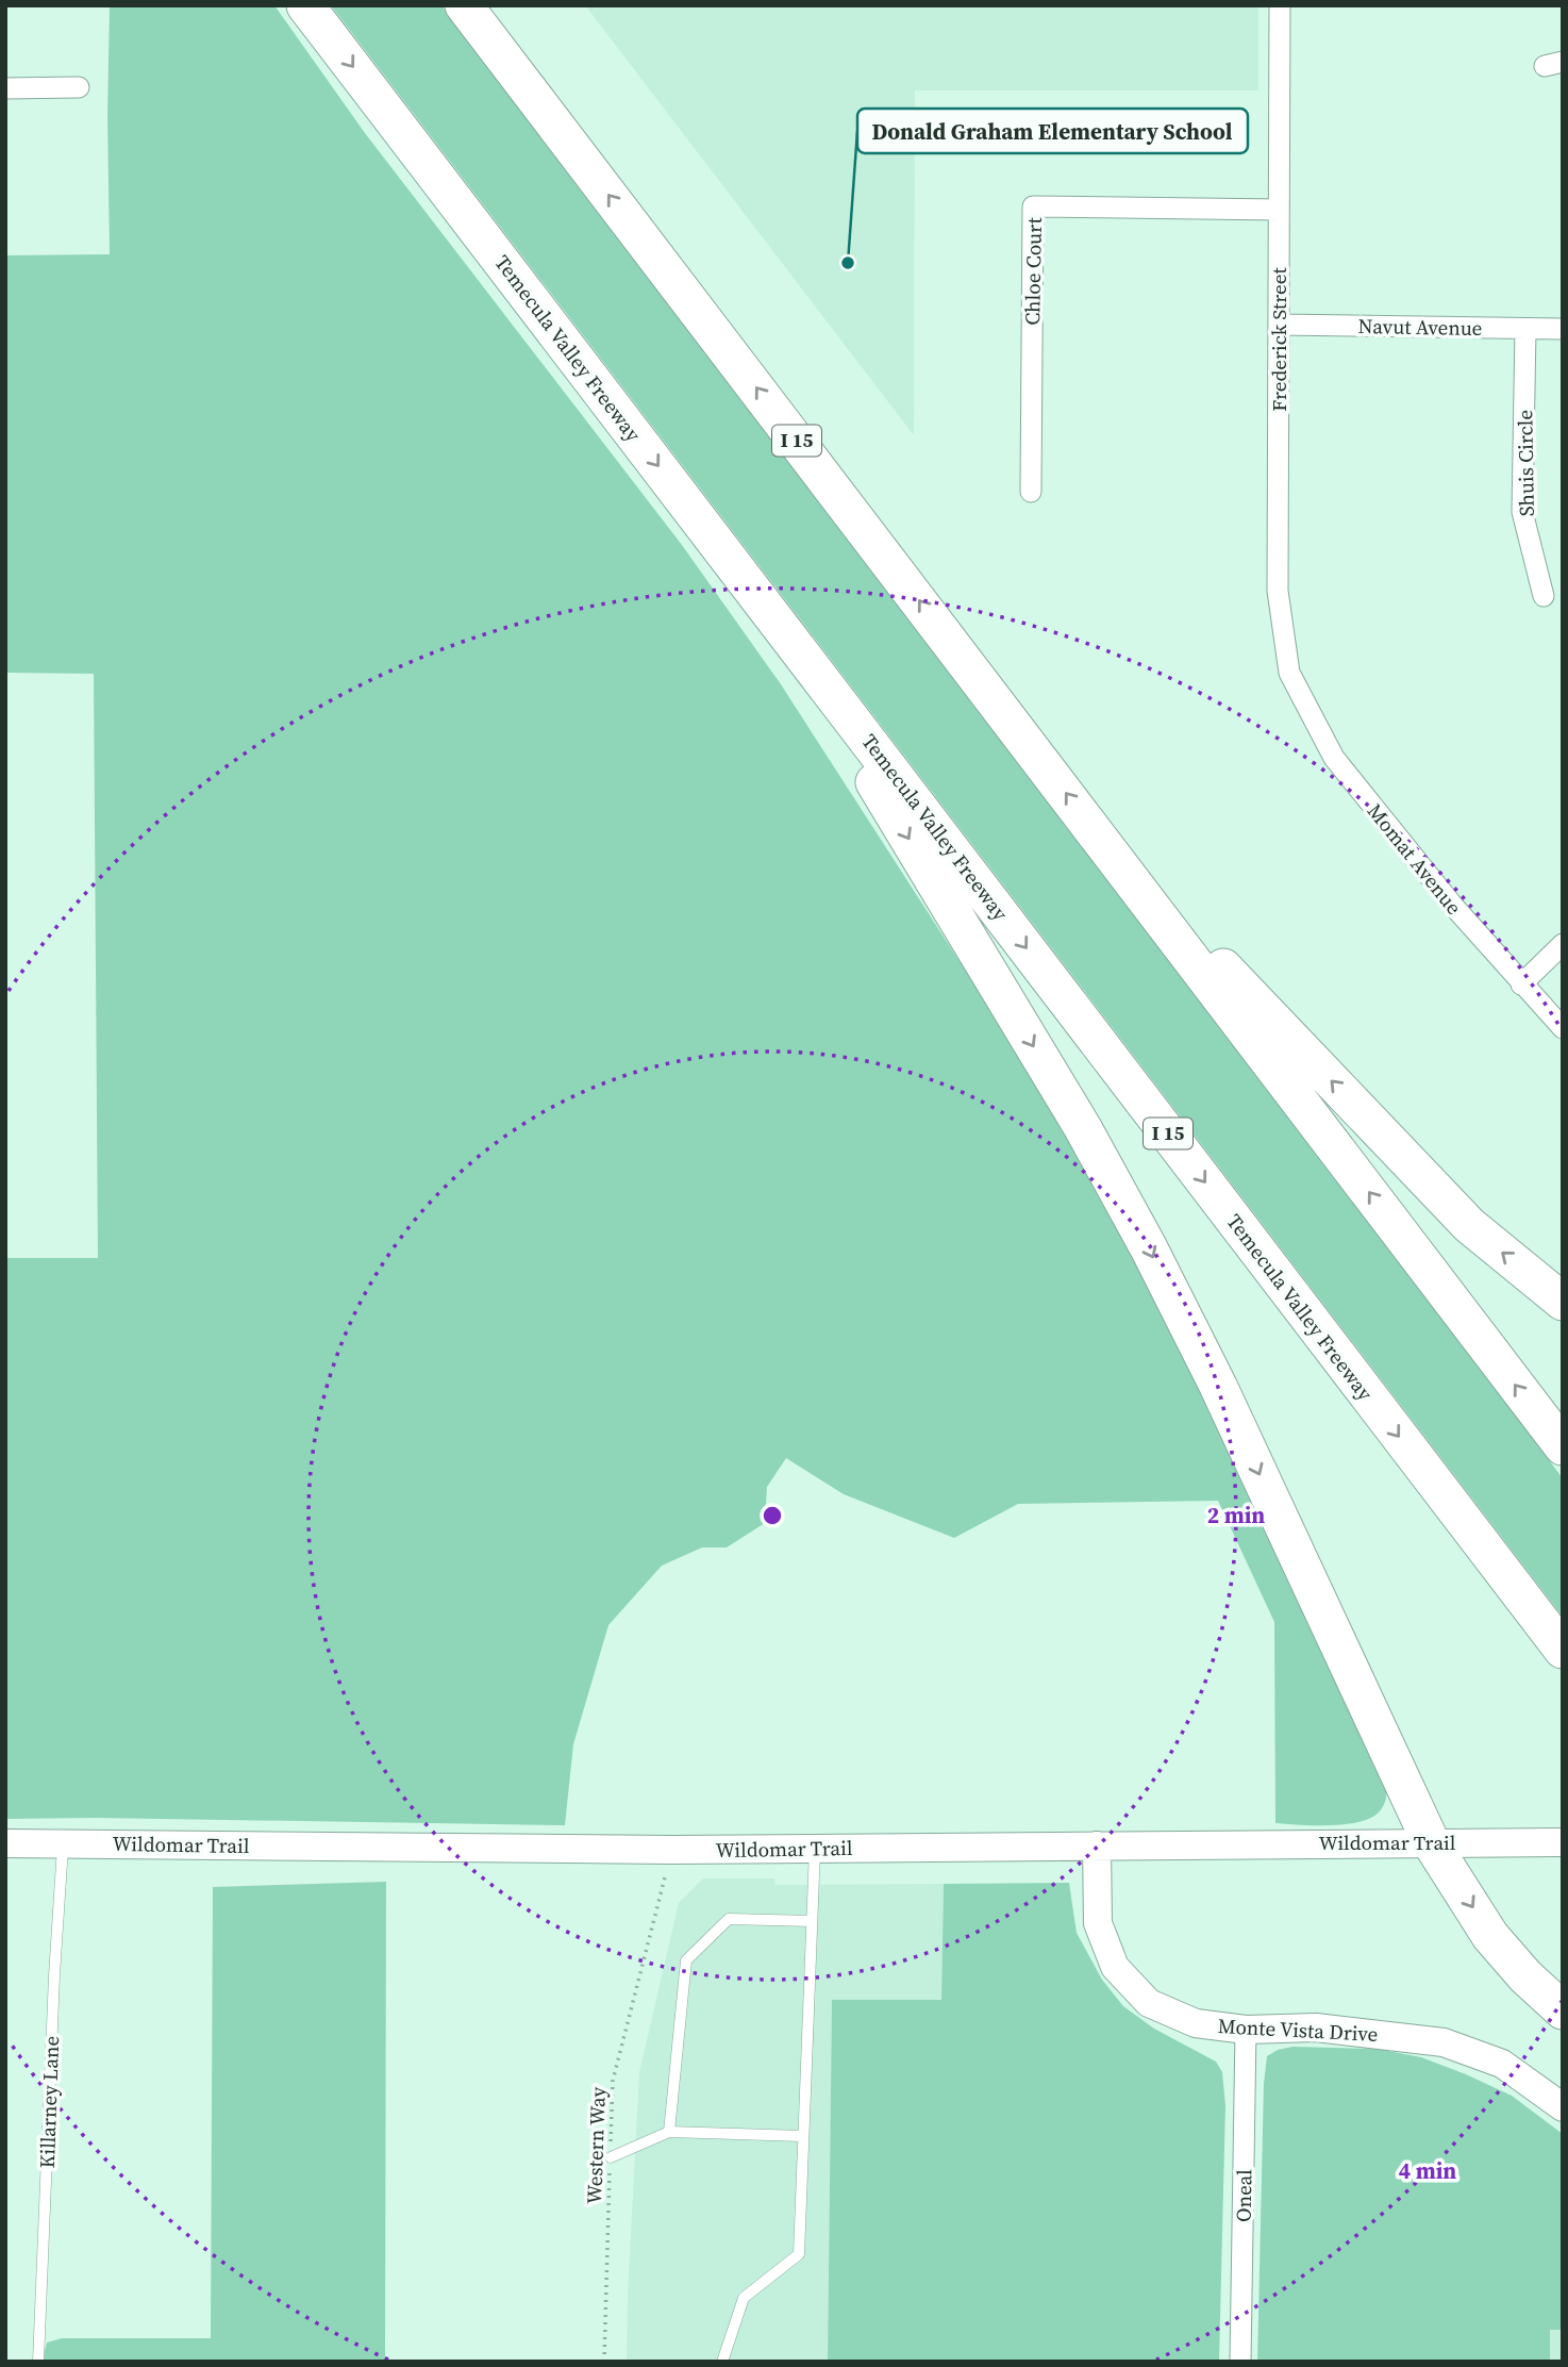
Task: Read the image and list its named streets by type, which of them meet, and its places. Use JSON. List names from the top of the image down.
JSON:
{
  "streets": {
    "highway": ["Temecula Valley Freeway", "I 15"],
    "main road": ["Wildomar Trail", "Monte Vista Drive"],
    "street": [
      "Chloe Court",
      "Navut Avenue",
      "Frederick Street",
      "Shuis Circle",
      "Momat Avenue",
      "Oneal"
    ],
    "lane": ["Killarney Lane"],
    "path": ["Western Way"]
  },
  "crossings": [
    ["Chloe Court", "Frederick Street"],
    ["Navut Avenue", "Frederick Street"],
    ["Navut Avenue", "Shuis Circle"],
    ["Frederick Street", "Momat Avenue"],
    ["Wildomar Trail", "Monte Vista Drive"],
    ["Wildomar Trail", "Killarney Lane"],
    ["Wildomar Trail", "Western Way"],
    ["Monte Vista Drive", "Oneal"]
  ],
  "places": ["Donald Graham Elementary School"],
  "rings": ["2 min", "4 min"]
}
